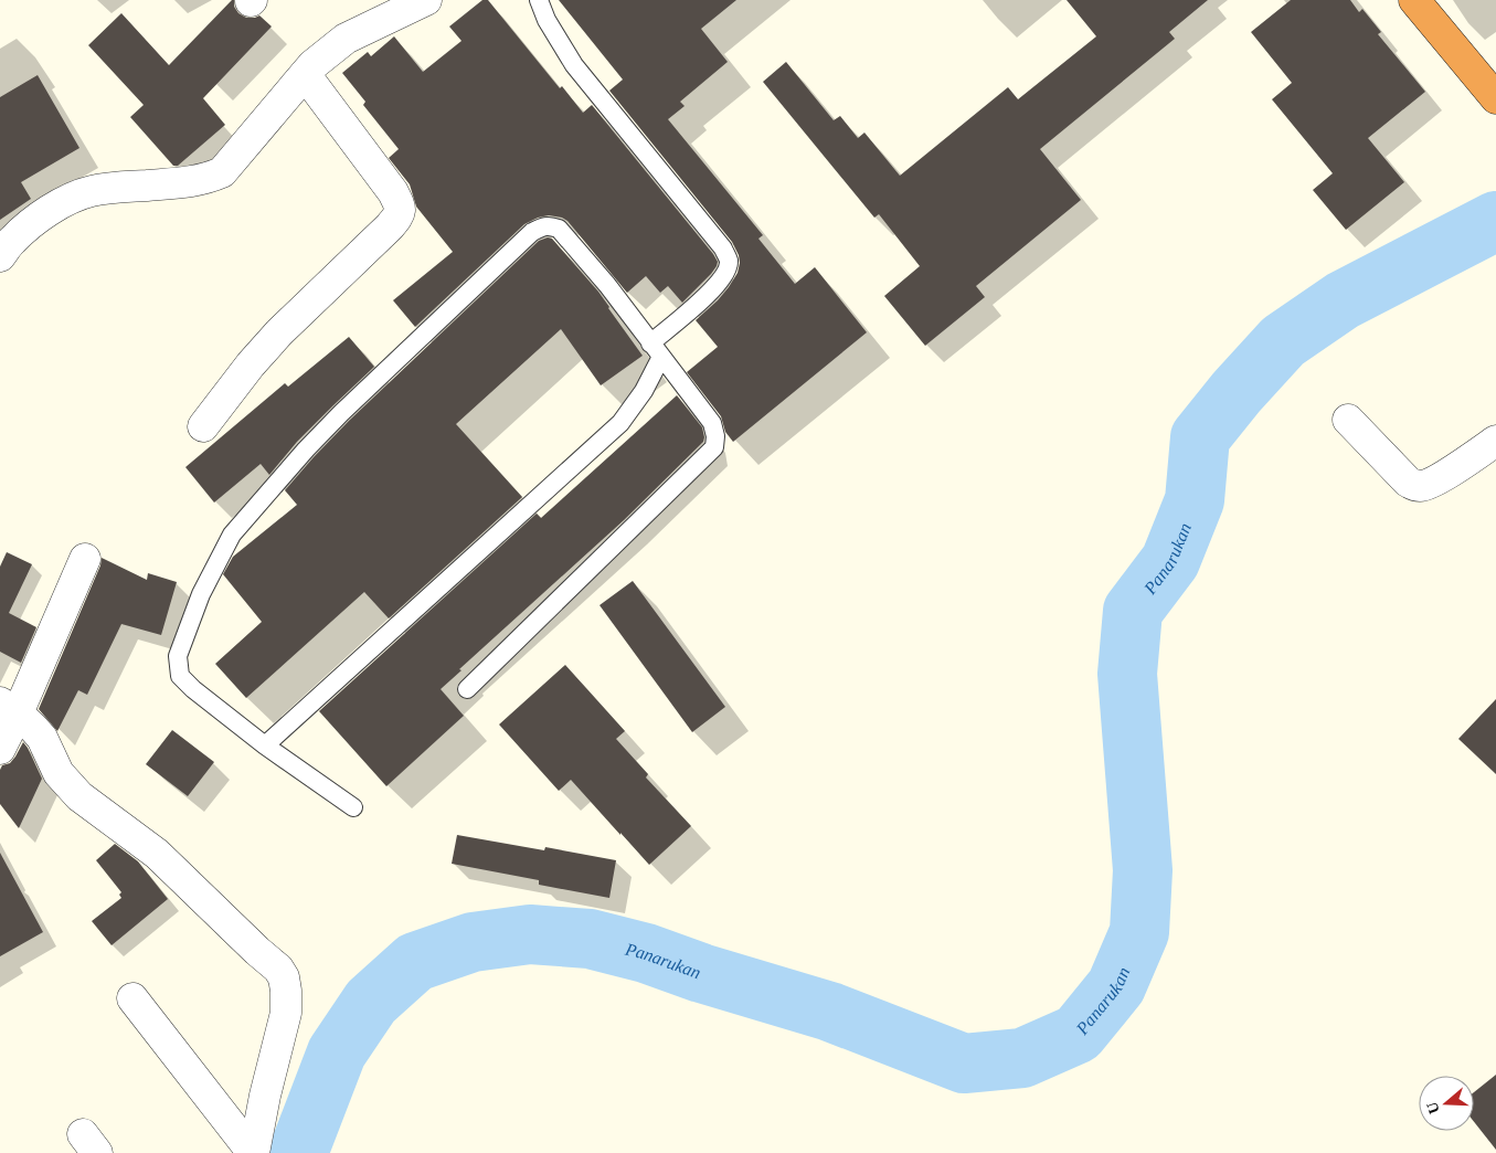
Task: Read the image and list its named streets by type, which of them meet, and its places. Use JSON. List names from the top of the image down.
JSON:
{
  "water": ["Panarukan"],
  "north": "left"
}
